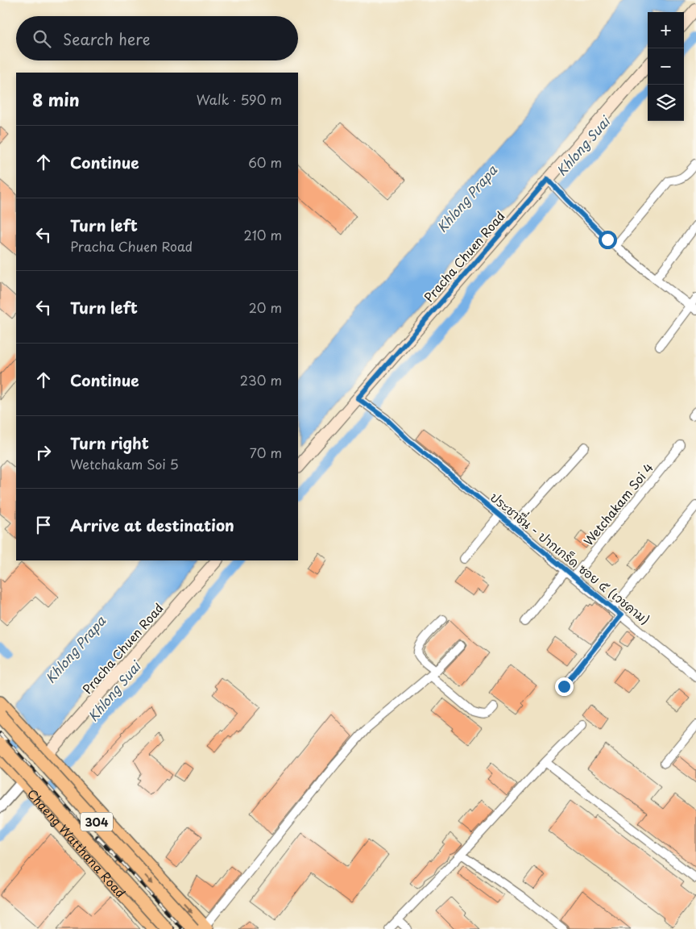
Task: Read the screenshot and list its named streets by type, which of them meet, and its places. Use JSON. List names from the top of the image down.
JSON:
{
  "streets": {
    "main road": ["Pracha Chuen Road", "304", "Chaeng Watthana Road"],
    "street": ["Wetchakam Soi 4", "ประชาชื่น - ปากเกร็ด ซอย ๕ (เวชคาม)"]
  },
  "crossings": [
    ["Pracha Chuen Road", "ประชาชื่น - ปากเกร็ด ซอย ๕ (เวชคาม)"],
    ["Pracha Chuen Road", "304"],
    ["Wetchakam Soi 4", "ประชาชื่น - ปากเกร็ด ซอย ๕ (เวชคาม)"]
  ],
  "water": ["Khlong Suai", "Khlong Prapa"],
  "page": {
    "map_buttons": ["+", "−"],
    "search": "Search here",
    "heading": ["8 min", "Walk · 590 m"],
    "list": [
      ["Continue", "60 m"],
      ["Turn left", "Pracha Chuen Road", "210 m"],
      ["Turn left", "20 m"],
      ["Continue", "230 m"],
      ["Turn right", "Wetchakam Soi 5", "70 m"],
      "Arrive at destination"
    ]
  }
}
